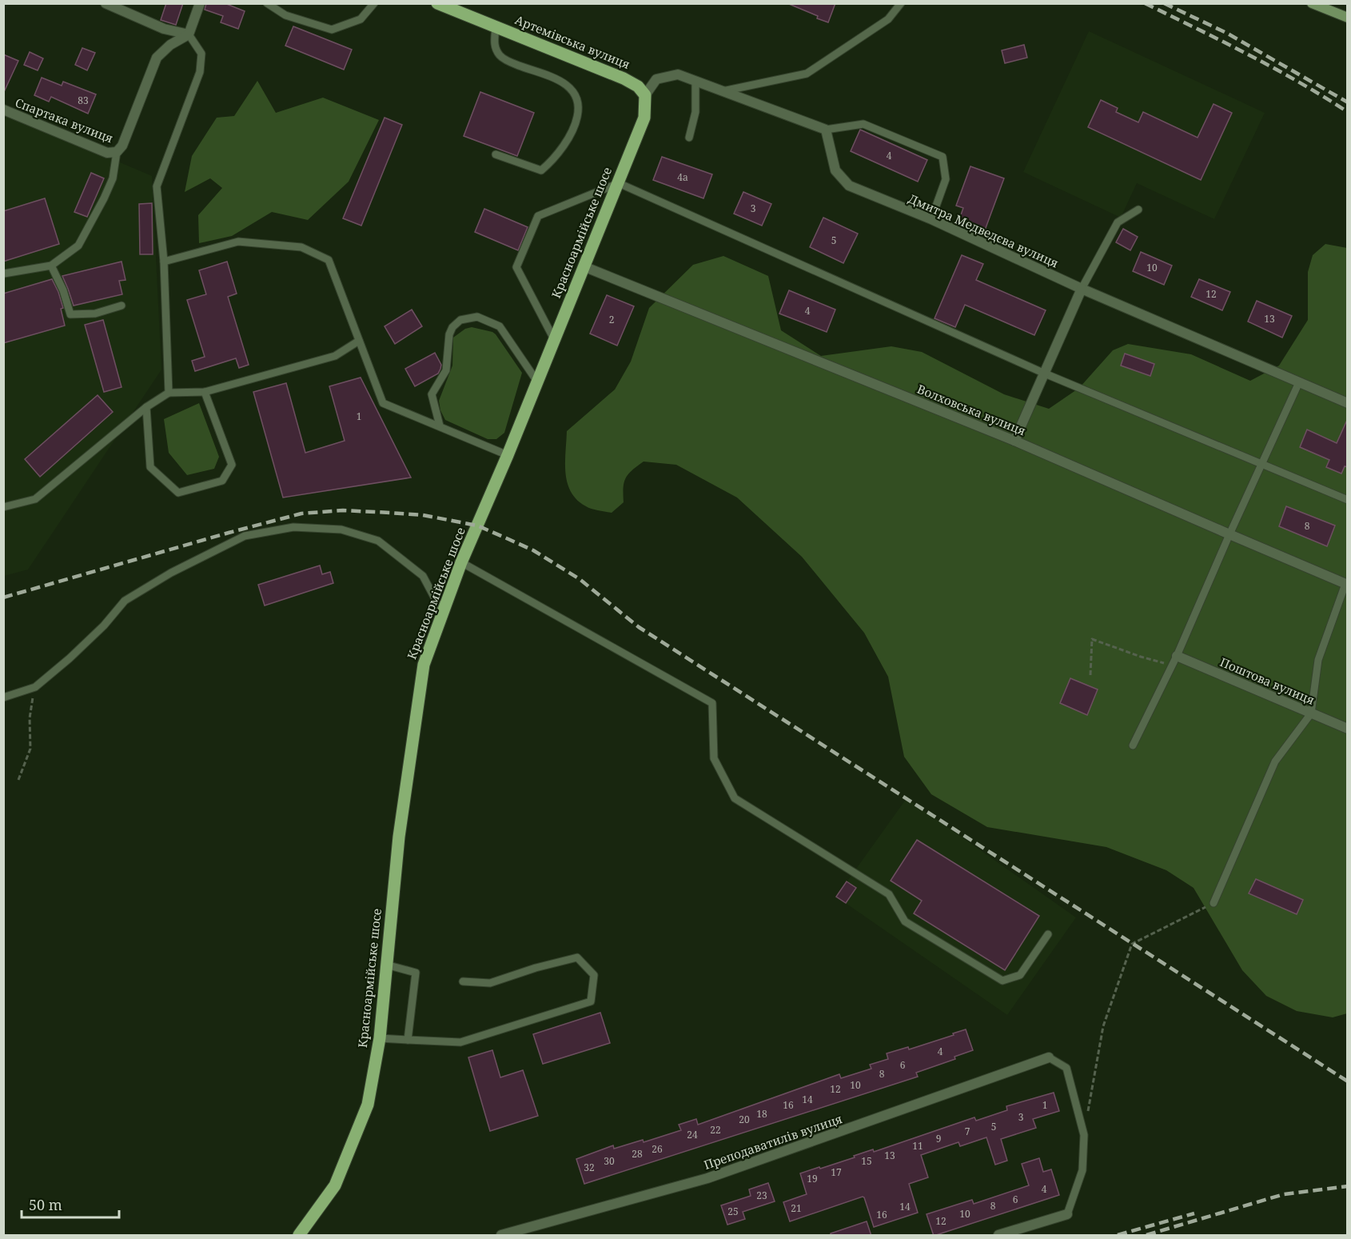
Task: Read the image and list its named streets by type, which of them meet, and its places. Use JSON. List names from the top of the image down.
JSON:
{
  "streets": {
    "main road": ["Артемівська вулиця", "Красноармійське шосе"],
    "street": [
      "Спартака вулиця",
      "Дмитра Медведєва вулиця",
      "Волховська вулиця",
      "Поштова вулиця",
      "Преподаватилів вулиця"
    ]
  },
  "crossings": [
    ["Артемівська вулиця", "Красноармійське шосе"],
    ["Красноармійське шосе", "Волховська вулиця"]
  ],
  "house_numbers": [
    "83",
    "4",
    "4а",
    "3",
    "5",
    "10",
    "12",
    "4",
    "13",
    "2",
    "1",
    "8",
    "4",
    "6",
    "8",
    "10",
    "12",
    "14",
    "16",
    "1",
    "18",
    "3",
    "20",
    "5",
    "22",
    "7",
    "24",
    "9",
    "11",
    "26",
    "28",
    "13",
    "30",
    "15",
    "32",
    "17",
    "19",
    "4",
    "23",
    "6",
    "8",
    "14",
    "21",
    "25",
    "10",
    "16",
    "12"
  ],
  "scale_bar": "50 m"
}
